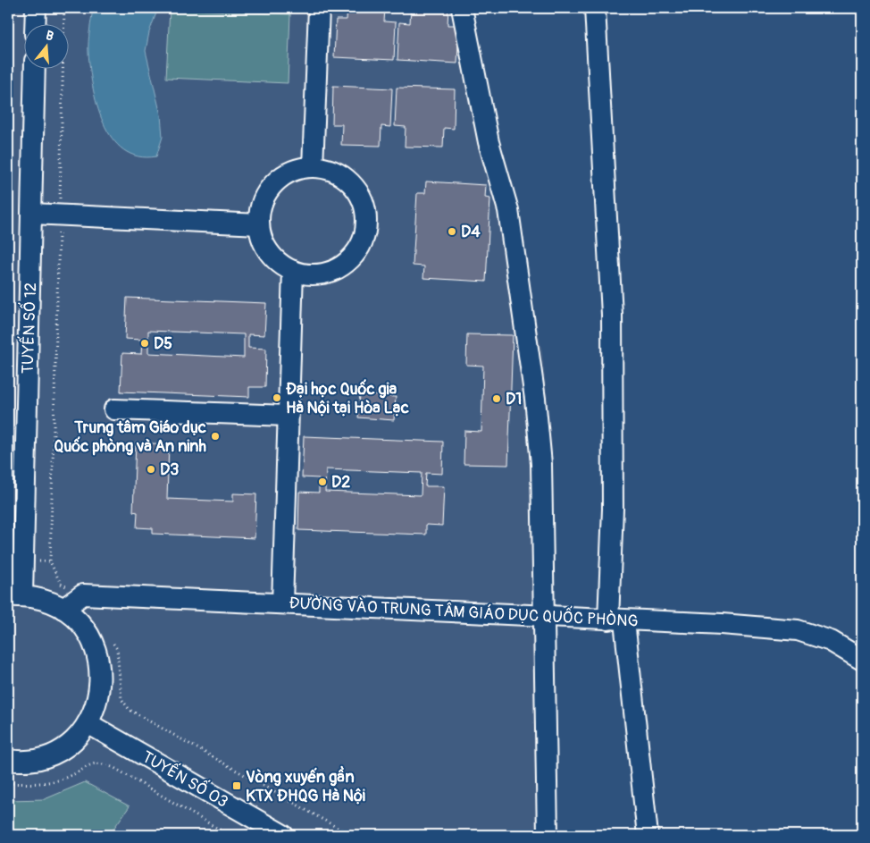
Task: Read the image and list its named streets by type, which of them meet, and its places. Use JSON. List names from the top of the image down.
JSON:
{
  "streets": {
    "street": ["TUYẾN SỐ 12", "ĐƯỜNG VÀO TRUNG TÂM GIÁO DỤC QUỐC PHÒNG", "TUYẾN SỐ 03"]
  },
  "places": {
    "other": [
      "D4",
      "D5",
      "Đại học Quốc gia Hà Nội tại Hòa Lạc",
      "D1",
      "Trung tâm Giáo dục Quốc phòng và An ninh",
      "D3",
      "D2"
    ],
    "transit": ["Vòng xuyến gần KTX ĐHQG Hà Nội"]
  },
  "north": "top"
}
